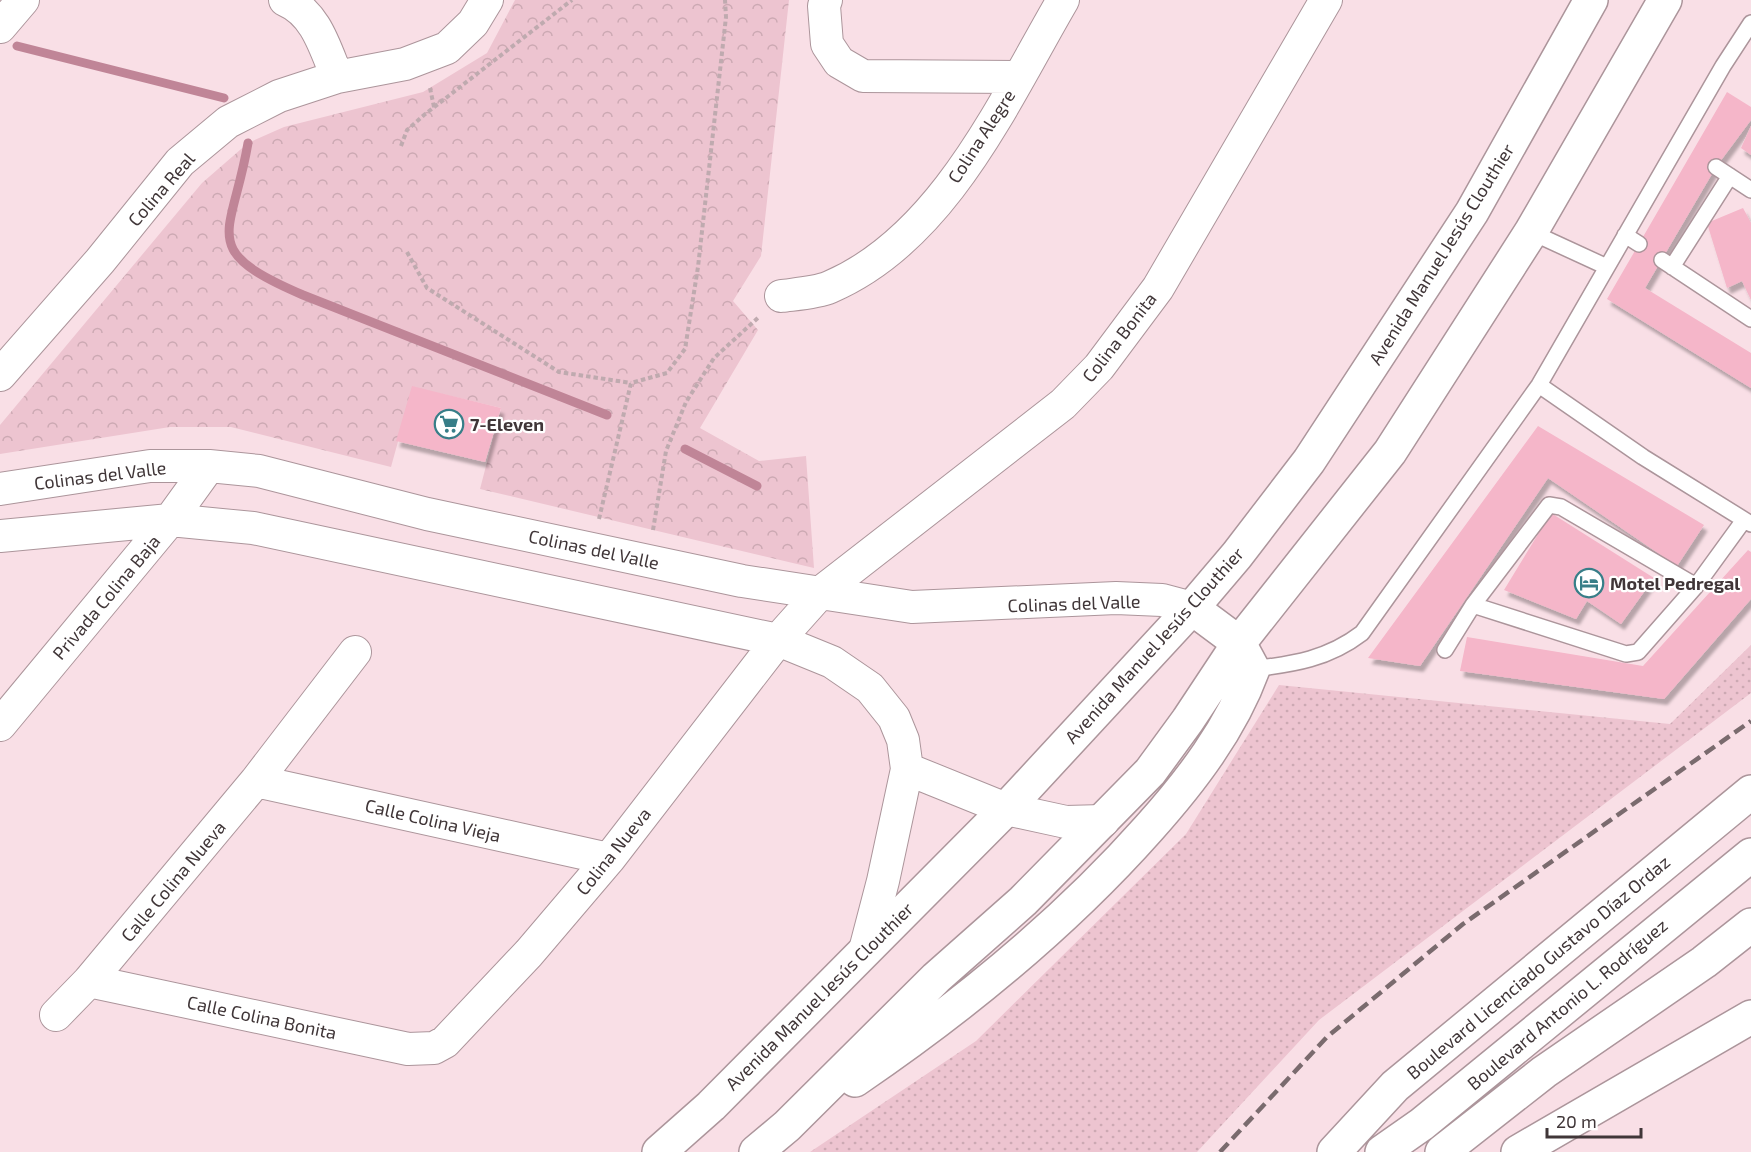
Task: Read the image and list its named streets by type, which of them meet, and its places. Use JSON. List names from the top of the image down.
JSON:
{
  "streets": {
    "street": [
      "Colina Alegre",
      "Colina Real",
      "Avenida Manuel Jesús Clouthier",
      "Colina Bonita",
      "Colinas del Valle",
      "Privada Colina Baja",
      "Calle Colina Vieja",
      "Colina Nueva",
      "Calle Colina Nueva",
      "Boulevard Licenciado Gustavo Díaz Ordaz",
      "Boulevard Antonio L. Rodríguez",
      "Calle Colina Bonita"
    ]
  },
  "crossings": [
    ["Avenida Manuel Jesús Clouthier", "Colinas del Valle"],
    ["Colina Bonita", "Colinas del Valle"],
    ["Colina Bonita", "Colina Nueva"],
    ["Colinas del Valle", "Privada Colina Baja"],
    ["Calle Colina Vieja", "Colina Nueva"],
    ["Calle Colina Vieja", "Calle Colina Nueva"],
    ["Colina Nueva", "Calle Colina Bonita"],
    ["Calle Colina Nueva", "Calle Colina Bonita"]
  ],
  "places": {
    "supermarket": ["7-Eleven"],
    "hotel": ["Motel Pedregal"]
  },
  "scale_bar": "20 m"
}
